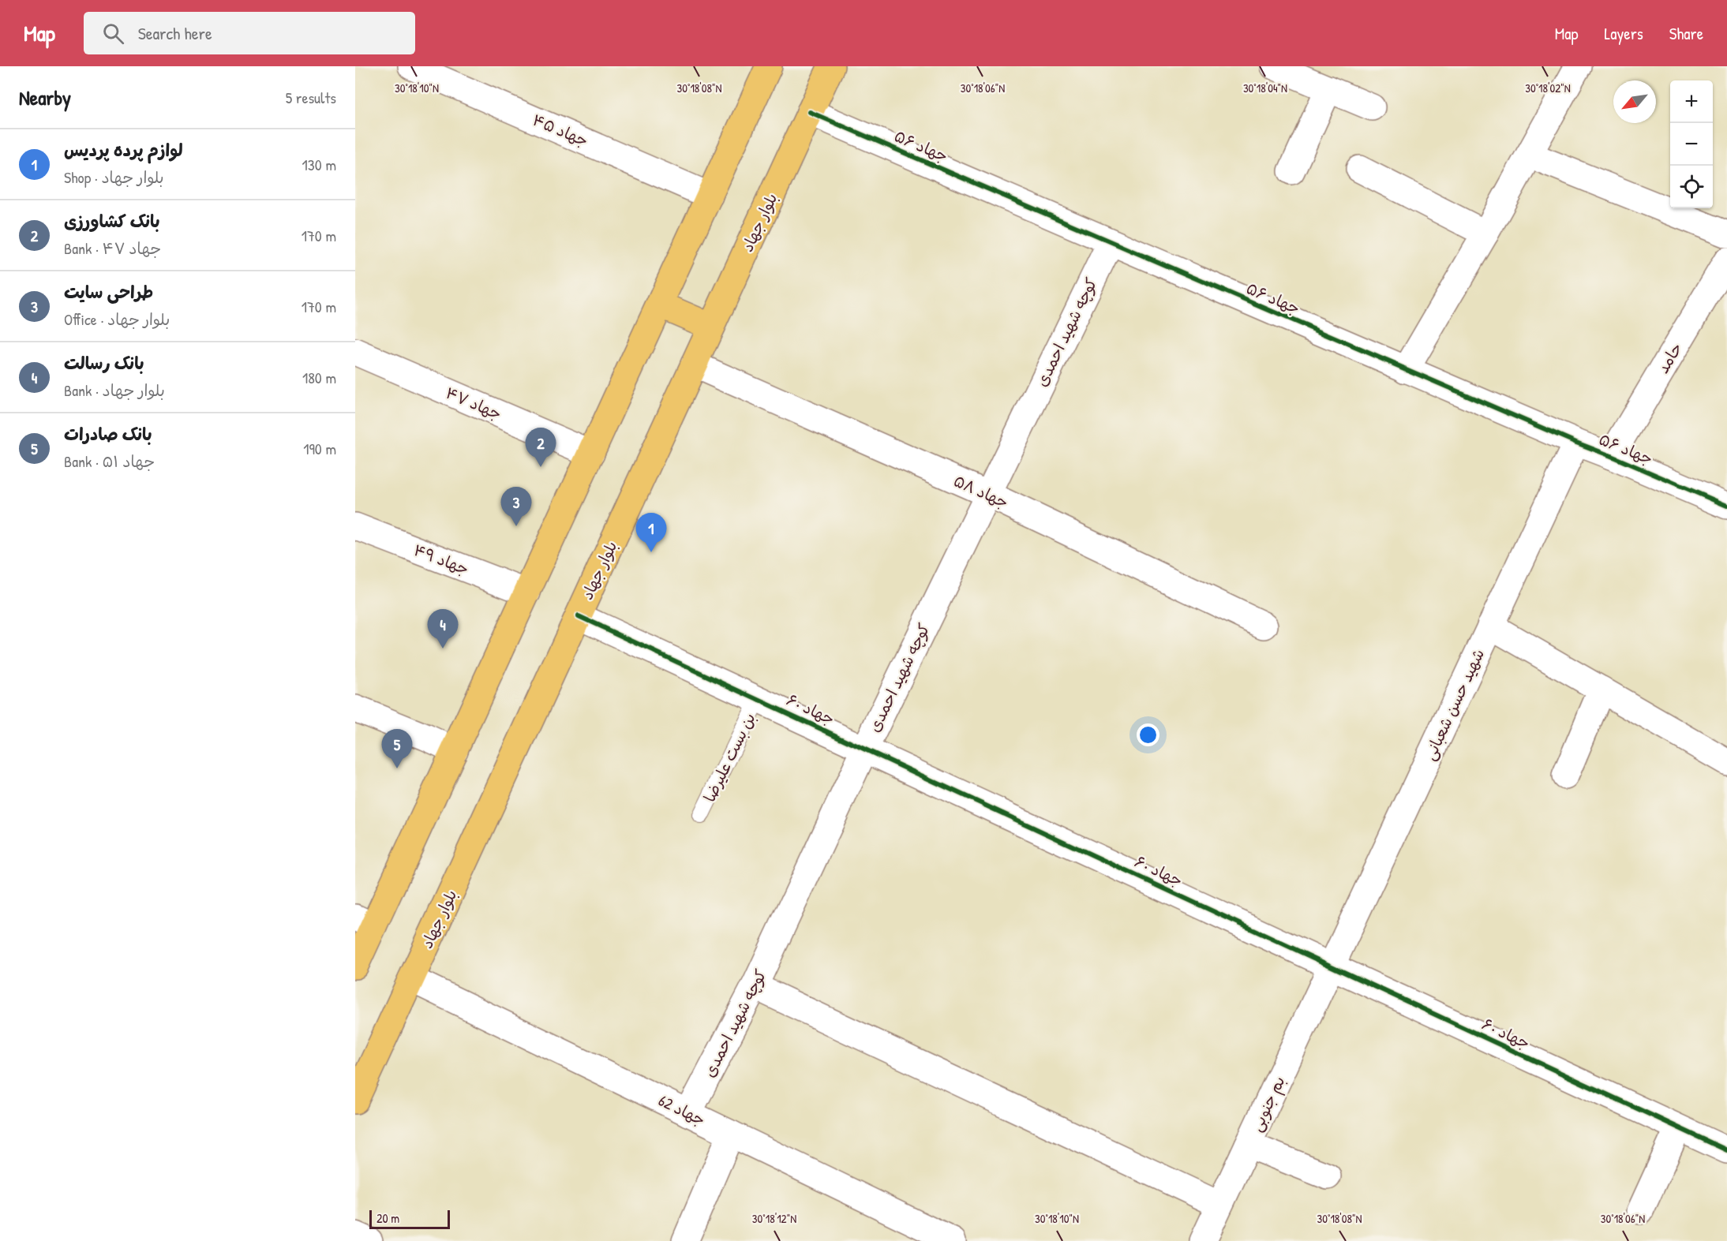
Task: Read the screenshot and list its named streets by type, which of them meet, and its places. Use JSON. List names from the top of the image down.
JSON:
{
  "streets": {
    "main road": ["بلوار جهاد"],
    "street": [
      "جهاد ۴۵",
      "جهاد ۵۶",
      "کوچه شهید احمدی",
      "حامد",
      "جهاد ۴۷",
      "جهاد ۵۸",
      "جهاد ۴۹",
      "شهید حسن شعبانی",
      "جهاد ۶۰",
      "بم جنوبی",
      "جهاد 62"
    ],
    "lane": ["بن بست علیرضا"]
  },
  "crossings": [
    ["جهاد ۵۶", "بلوار جهاد"],
    ["جهاد ۵۶", "کوچه شهید احمدی"],
    ["جهاد ۵۶", "حامد"],
    ["جهاد ۵۶", "شهید حسن شعبانی"],
    ["بلوار جهاد", "جهاد ۵۸"],
    ["بلوار جهاد", "جهاد ۶۰"],
    ["بلوار جهاد", "جهاد 62"],
    ["کوچه شهید احمدی", "جهاد ۵۸"],
    ["کوچه شهید احمدی", "جهاد ۶۰"],
    ["کوچه شهید احمدی", "جهاد 62"],
    ["شهید حسن شعبانی", "جهاد ۶۰"],
    ["شهید حسن شعبانی", "بم جنوبی"],
    ["جهاد ۶۰", "بن بست علیرضا"],
    ["جهاد ۶۰", "بم جنوبی"]
  ],
  "scale_bar": "20 m",
  "north": "bottom left",
  "page": {
    "header": "Map",
    "search": "Search here",
    "nav": ["Map", "Layers", "Share"],
    "heading": ["Nearby", "5 results"],
    "map_buttons": ["+", "−"],
    "list": [
      {
        "mark": "1",
        "name": "لوازم پرده پردیس",
        "note": "Shop · بلوار جهاد",
        "value": "130 m"
      },
      {
        "mark": "2",
        "name": "بانک کشاورزی",
        "note": "Bank · جهاد ۴۷",
        "value": "170 m"
      },
      {
        "mark": "3",
        "name": "طراحی سایت",
        "note": "Office · بلوار جهاد",
        "value": "170 m"
      },
      {
        "mark": "4",
        "name": "بانک رسالت",
        "note": "Bank · بلوار جهاد",
        "value": "180 m"
      },
      {
        "mark": "5",
        "name": "بانک صادرات",
        "note": "Bank · جهاد ۵۱",
        "value": "190 m"
      }
    ],
    "pins": [
      "2",
      "3",
      "1",
      "4",
      "5"
    ],
    "scale": "20 m"
  },
  "coordinates": [
    "30°18'10\"N",
    "30°18'08\"N",
    "30°18'06\"N",
    "30°18'04\"N",
    "30°18'02\"N",
    "30°18'12\"N"
  ]
}
